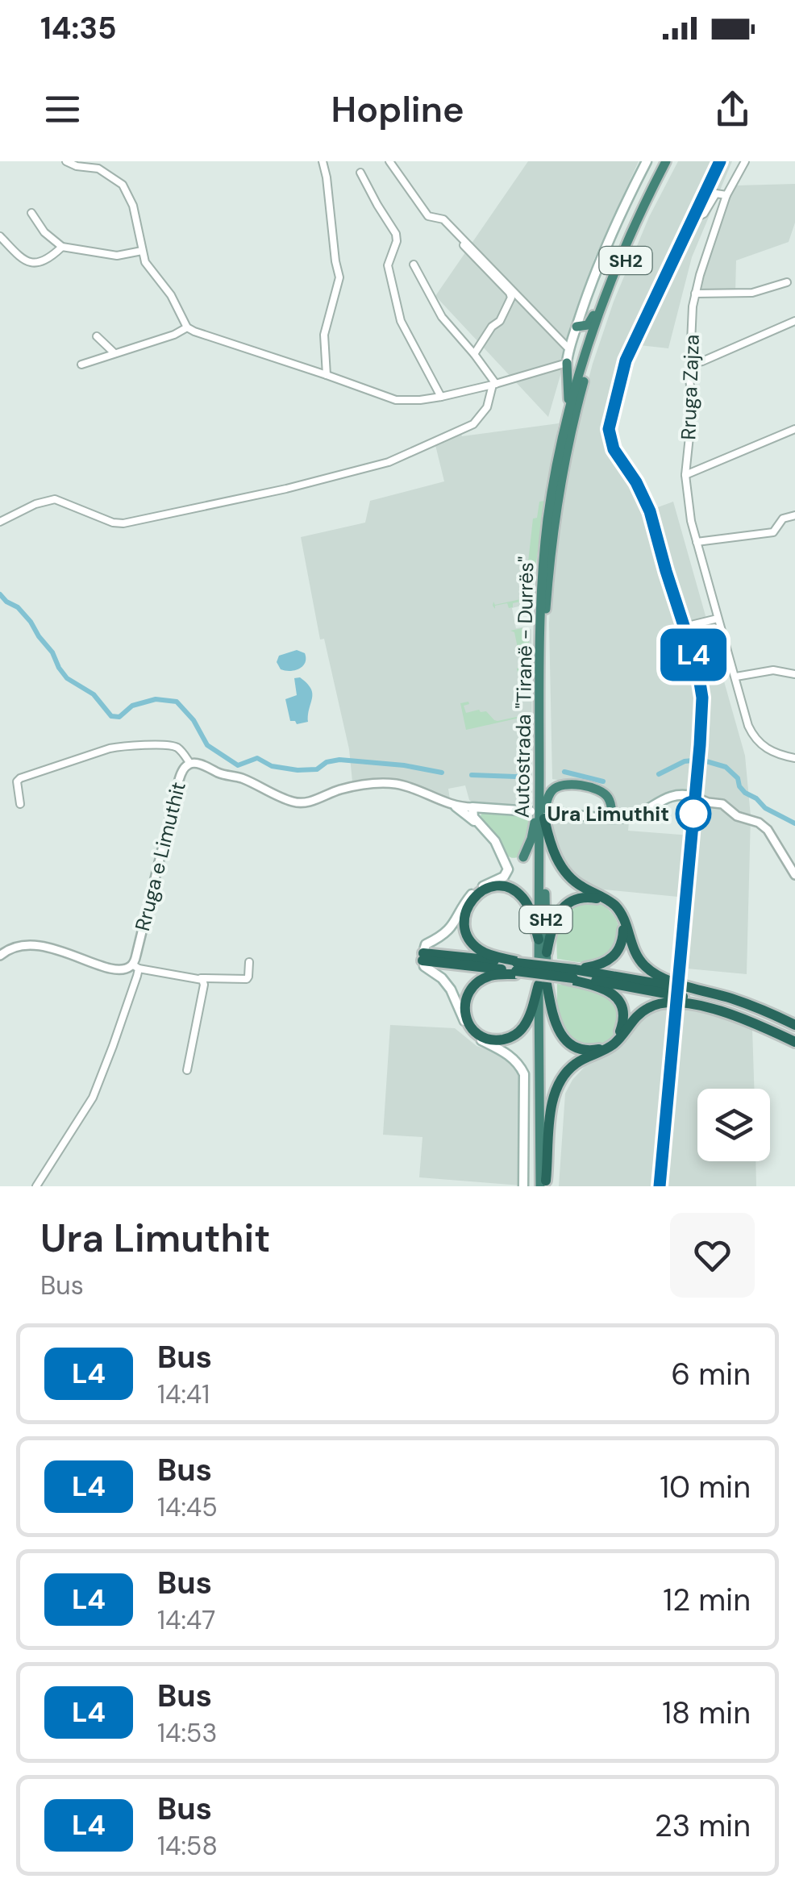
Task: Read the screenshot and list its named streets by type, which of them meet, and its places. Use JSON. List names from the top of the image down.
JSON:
{
  "streets": {
    "highway": ["SH2", "Autostrada \"Tiranë - Durrës\""],
    "street": ["Rruga Zajza", "Rruga e Limuthit"]
  },
  "places": ["Ura Limuthit"],
  "lines": ["bus line L4"],
  "page": {
    "status": "14:35",
    "header": "Hopline",
    "on_map": "L4",
    "heading": ["Ura Limuthit", "Bus"],
    "list": [
      {
        "mark": "L4",
        "name": "Bus",
        "note": "14:41",
        "value": "6 min"
      },
      {
        "mark": "L4",
        "name": "Bus",
        "note": "14:45",
        "value": "10 min"
      },
      {
        "mark": "L4",
        "name": "Bus",
        "note": "14:47",
        "value": "12 min"
      },
      {
        "mark": "L4",
        "name": "Bus",
        "note": "14:53",
        "value": "18 min"
      },
      {
        "mark": "L4",
        "name": "Bus",
        "note": "14:58",
        "value": "23 min"
      }
    ]
  }
}
